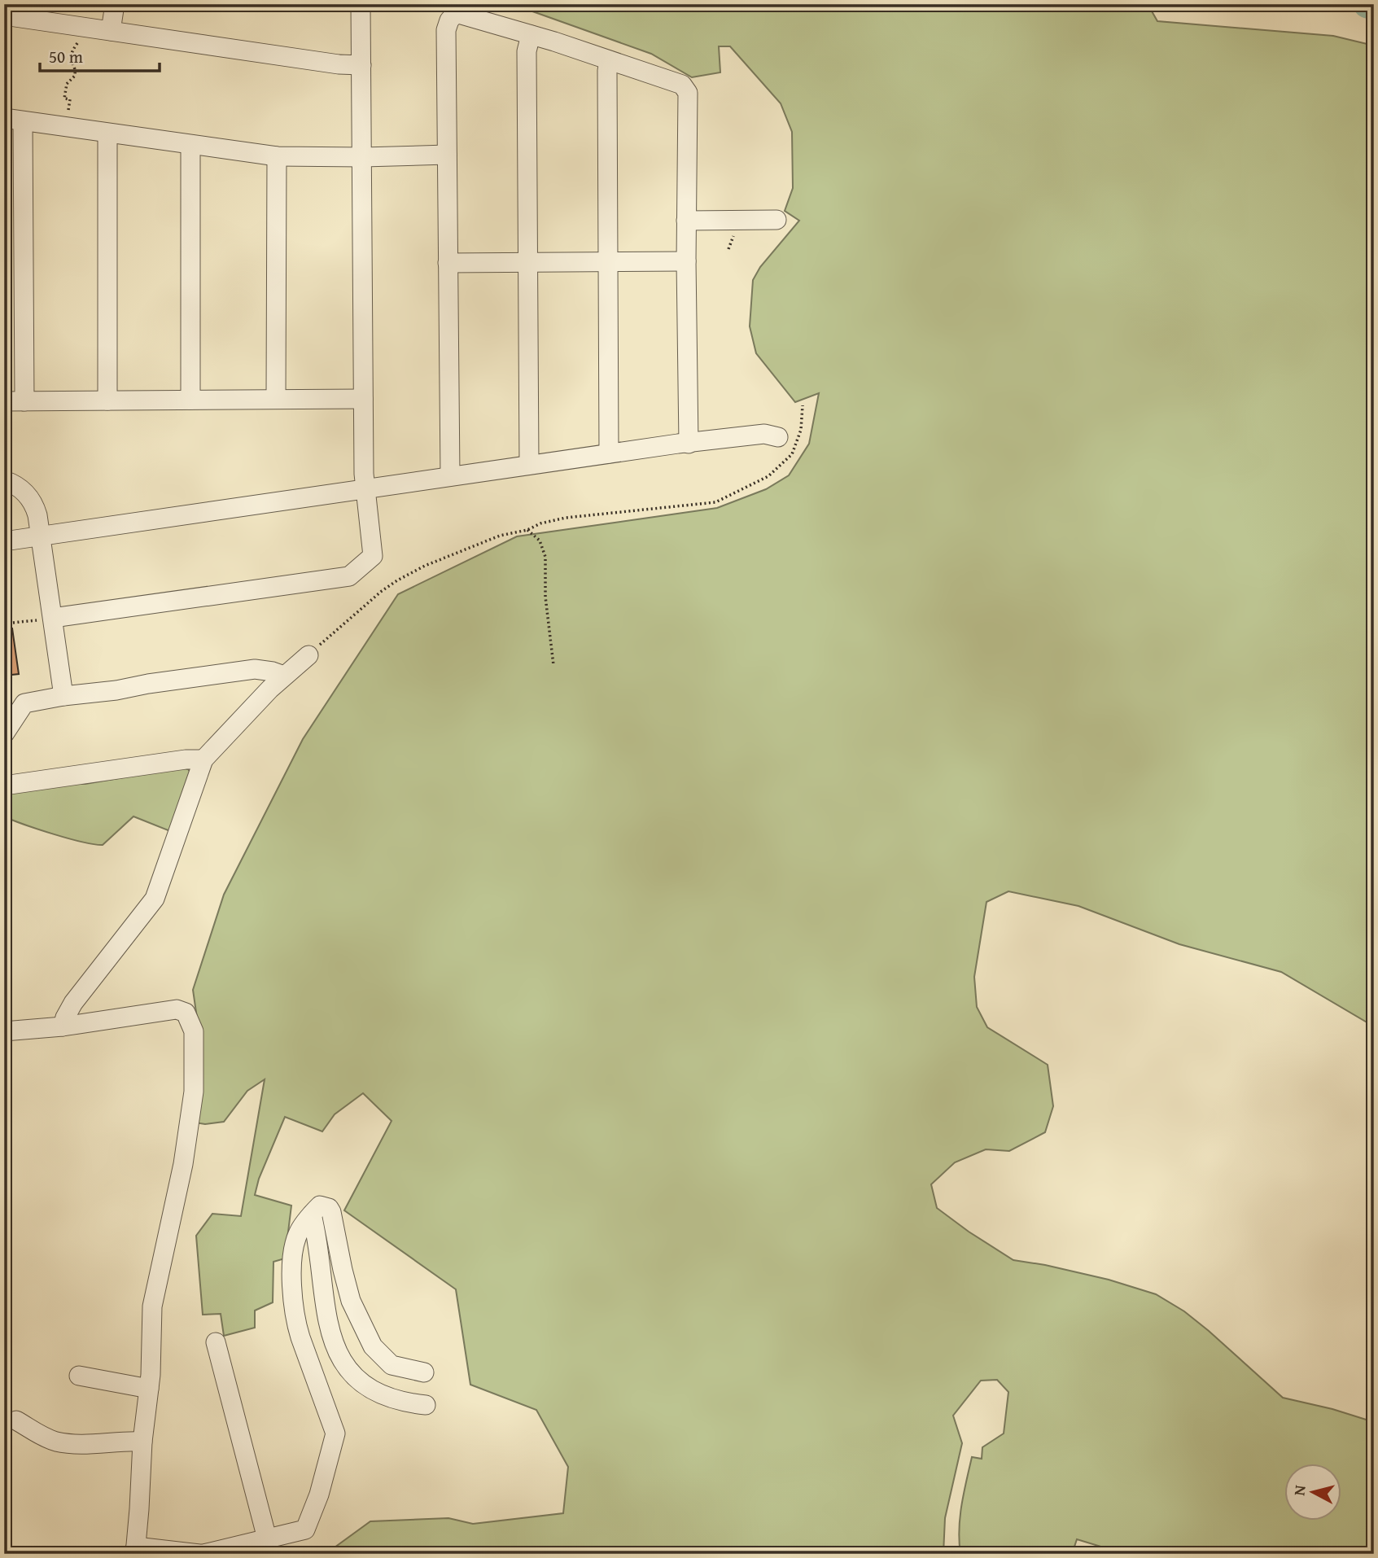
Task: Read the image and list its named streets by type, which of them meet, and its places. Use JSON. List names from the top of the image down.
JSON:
{
  "scale_bar": "50 m",
  "north": "left"
}
